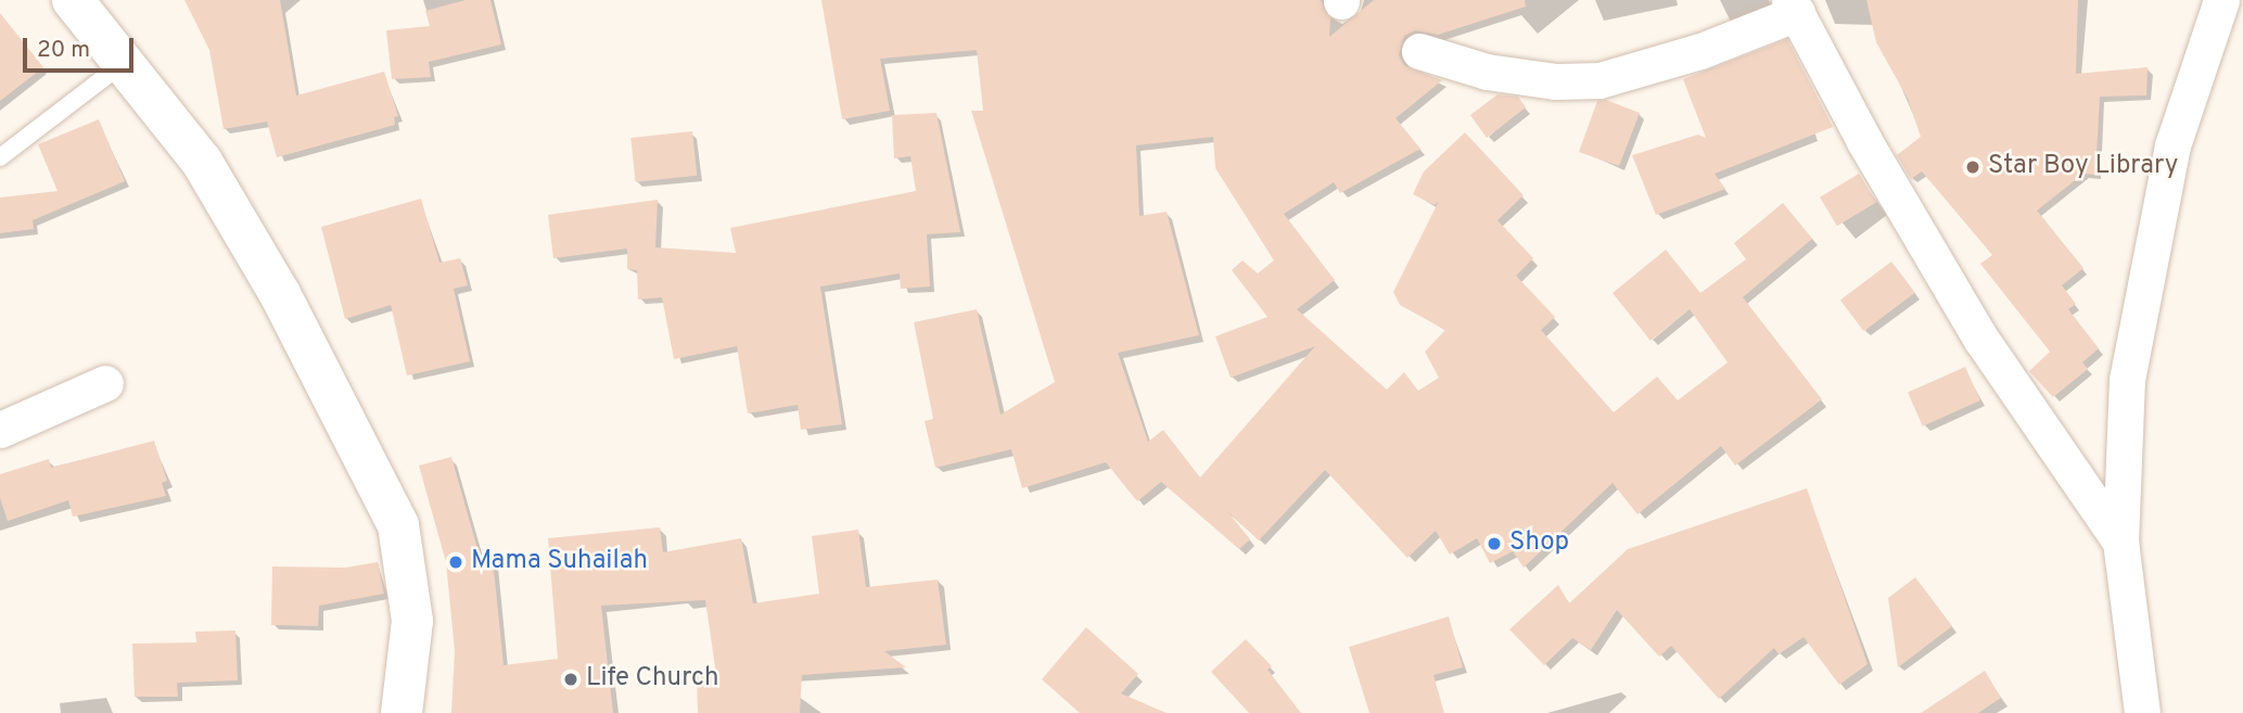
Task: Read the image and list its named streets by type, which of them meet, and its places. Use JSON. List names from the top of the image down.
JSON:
{
  "places": [
    "Star Boy Library",
    "Shop",
    "Mama Suhailah",
    "Life Church"
  ],
  "scale_bar": "20 m"
}
